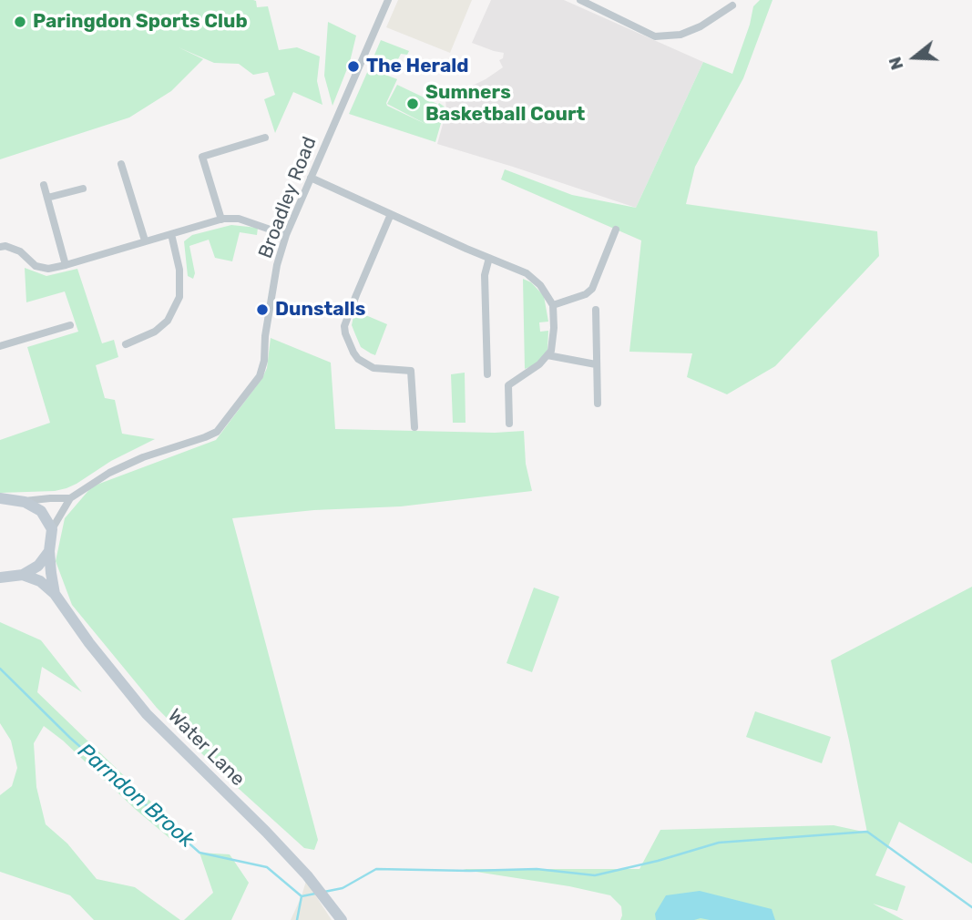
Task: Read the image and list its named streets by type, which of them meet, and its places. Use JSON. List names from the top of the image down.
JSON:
{
  "streets": {
    "main road": ["Water Lane"],
    "street": ["Broadley Road"]
  },
  "crossings": [
    ["Broadley Road", "Water Lane"]
  ],
  "water": ["Parndon Brook"],
  "places": [
    "Paringdon Sports Club",
    "The Herald",
    "Sumners Basketball Court",
    "Dunstalls"
  ],
  "north": "left"
}
